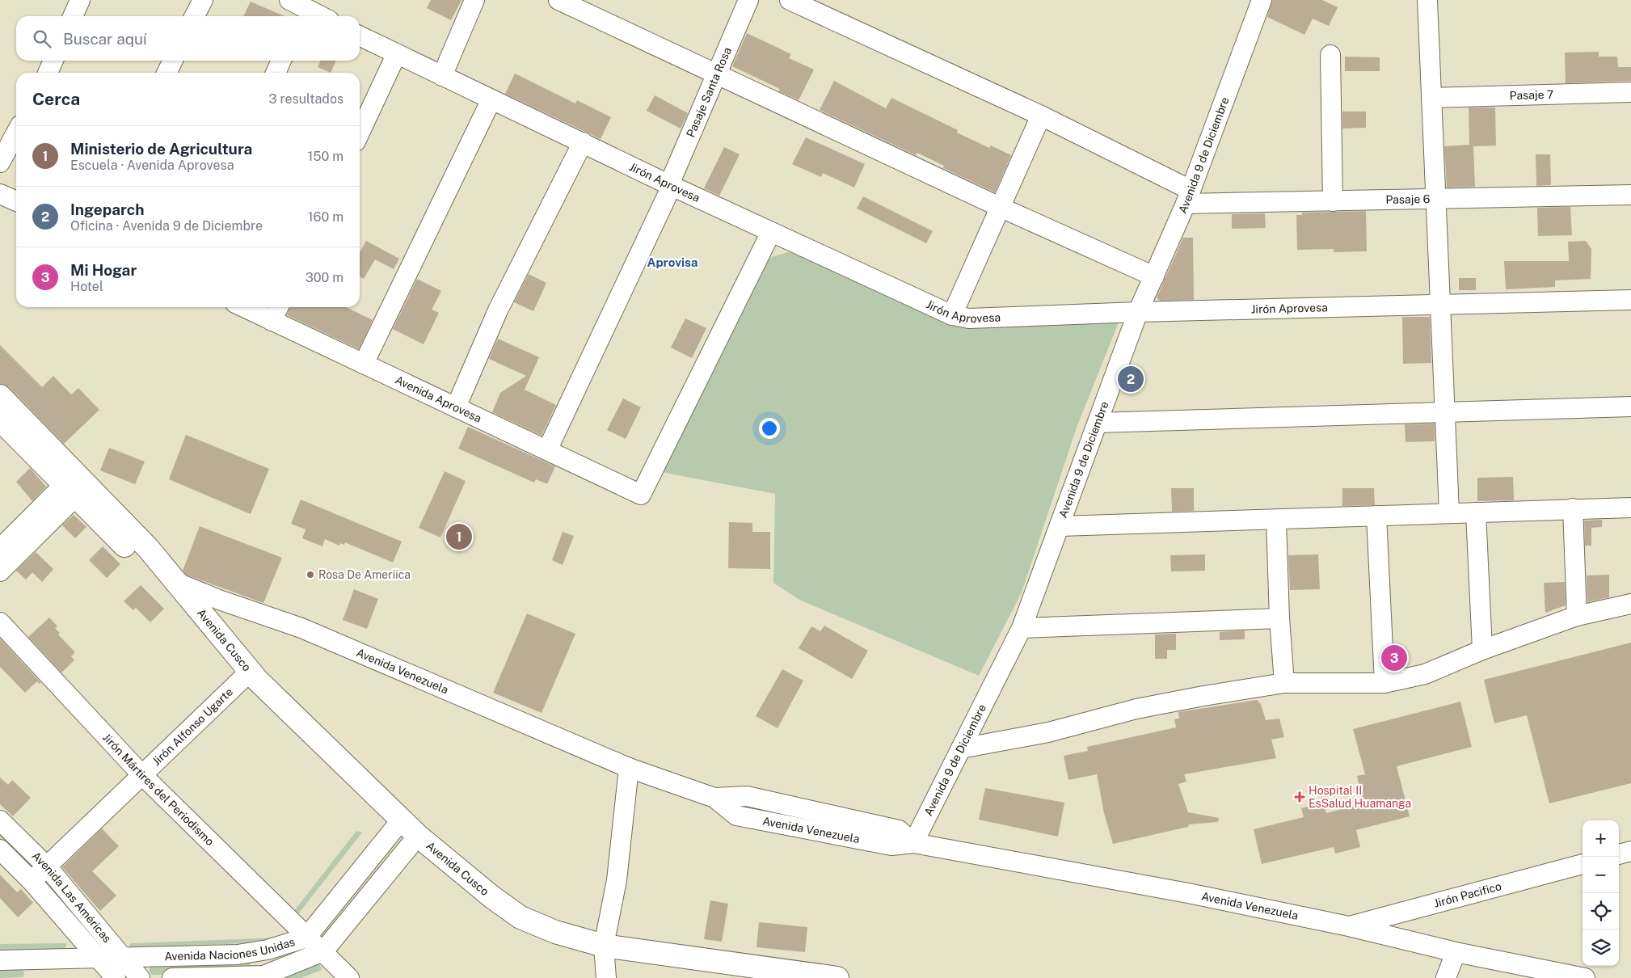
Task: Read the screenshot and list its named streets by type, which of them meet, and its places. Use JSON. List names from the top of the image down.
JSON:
{
  "streets": {
    "highway": ["Avenida Cusco"],
    "street": [
      "Pasaje Santa Rosa",
      "Pasaje 7",
      "Avenida 9 de Diciembre",
      "Jirón Aprovesa",
      "Pasaje 6",
      "Avenida Aprovesa",
      "Avenida Venezuela",
      "Jirón Alfonso Ugarte",
      "Jirón Mártires del Periodismo",
      "Jirón Pacifico",
      "Avenida Las Américas",
      "Avenida Naciones Unidas"
    ]
  },
  "crossings": [
    ["Pasaje Santa Rosa", "Jirón Aprovesa"],
    ["Pasaje Santa Rosa", "Avenida Aprovesa"],
    ["Avenida 9 de Diciembre", "Jirón Aprovesa"],
    ["Avenida 9 de Diciembre", "Pasaje 6"],
    ["Avenida 9 de Diciembre", "Avenida Venezuela"],
    ["Jirón Aprovesa", "Avenida Aprovesa"],
    ["Avenida Cusco", "Avenida Venezuela"],
    ["Avenida Cusco", "Jirón Alfonso Ugarte"],
    ["Avenida Cusco", "Avenida Naciones Unidas"],
    ["Avenida Venezuela", "Jirón Pacifico"],
    ["Jirón Alfonso Ugarte", "Jirón Mártires del Periodismo"],
    ["Jirón Alfonso Ugarte", "Avenida Las Américas"],
    ["Jirón Mártires del Periodismo", "Avenida Naciones Unidas"],
    ["Avenida Las Américas", "Avenida Naciones Unidas"]
  ],
  "districts": ["Aprovisa"],
  "places": {
    "other": ["Rosa De Ameriica"],
    "health": ["Hospital II EsSalud Huamanga"]
  },
  "page": {
    "search": "Buscar aquí",
    "heading": ["Cerca", "3 resultados"],
    "list": [
      {
        "mark": "1",
        "name": "Ministerio de Agricultura",
        "note": "Escuela · Avenida Aprovesa",
        "value": "150 m"
      },
      {
        "mark": "2",
        "name": "Ingeparch",
        "note": "Oficina · Avenida 9 de Diciembre",
        "value": "160 m"
      },
      {
        "mark": "3",
        "name": "Mi Hogar",
        "note": "Hotel",
        "value": "300 m"
      }
    ],
    "pins": ["2", "1", "3"],
    "map_buttons": ["+", "−"]
  }
}
